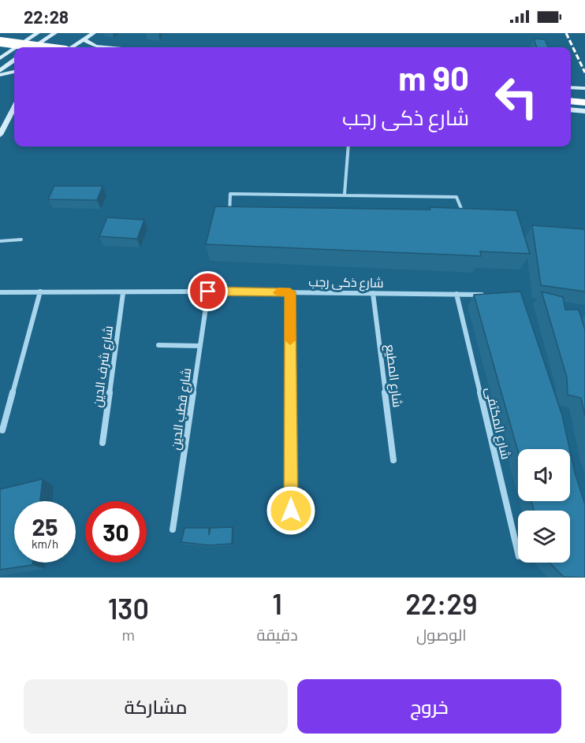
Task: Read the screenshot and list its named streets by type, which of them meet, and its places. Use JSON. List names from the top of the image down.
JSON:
{
  "streets": {
    "street": [
      "شارع ذكى رجب",
      "شارع شرف الدين",
      "شارع المطيع",
      "شارع قطب الدين",
      "شارع المكتفى"
    ]
  },
  "crossings": [
    ["شارع ذكى رجب", "شارع شرف الدين"],
    ["شارع ذكى رجب", "شارع المطيع"],
    ["شارع ذكى رجب", "شارع قطب الدين"],
    ["شارع ذكى رجب", "شارع المكتفى"]
  ],
  "page": {
    "status": "22:28",
    "turn": ["90 m", "شارع ذكى رجب"],
    "speed": "25 km/h",
    "limit": "30",
    "eta": [
      "22:29",
      "الوصول",
      "1",
      "دقيقة",
      "130",
      "m"
    ],
    "buttons": ["خروج", "مشاركة"]
  }
}
